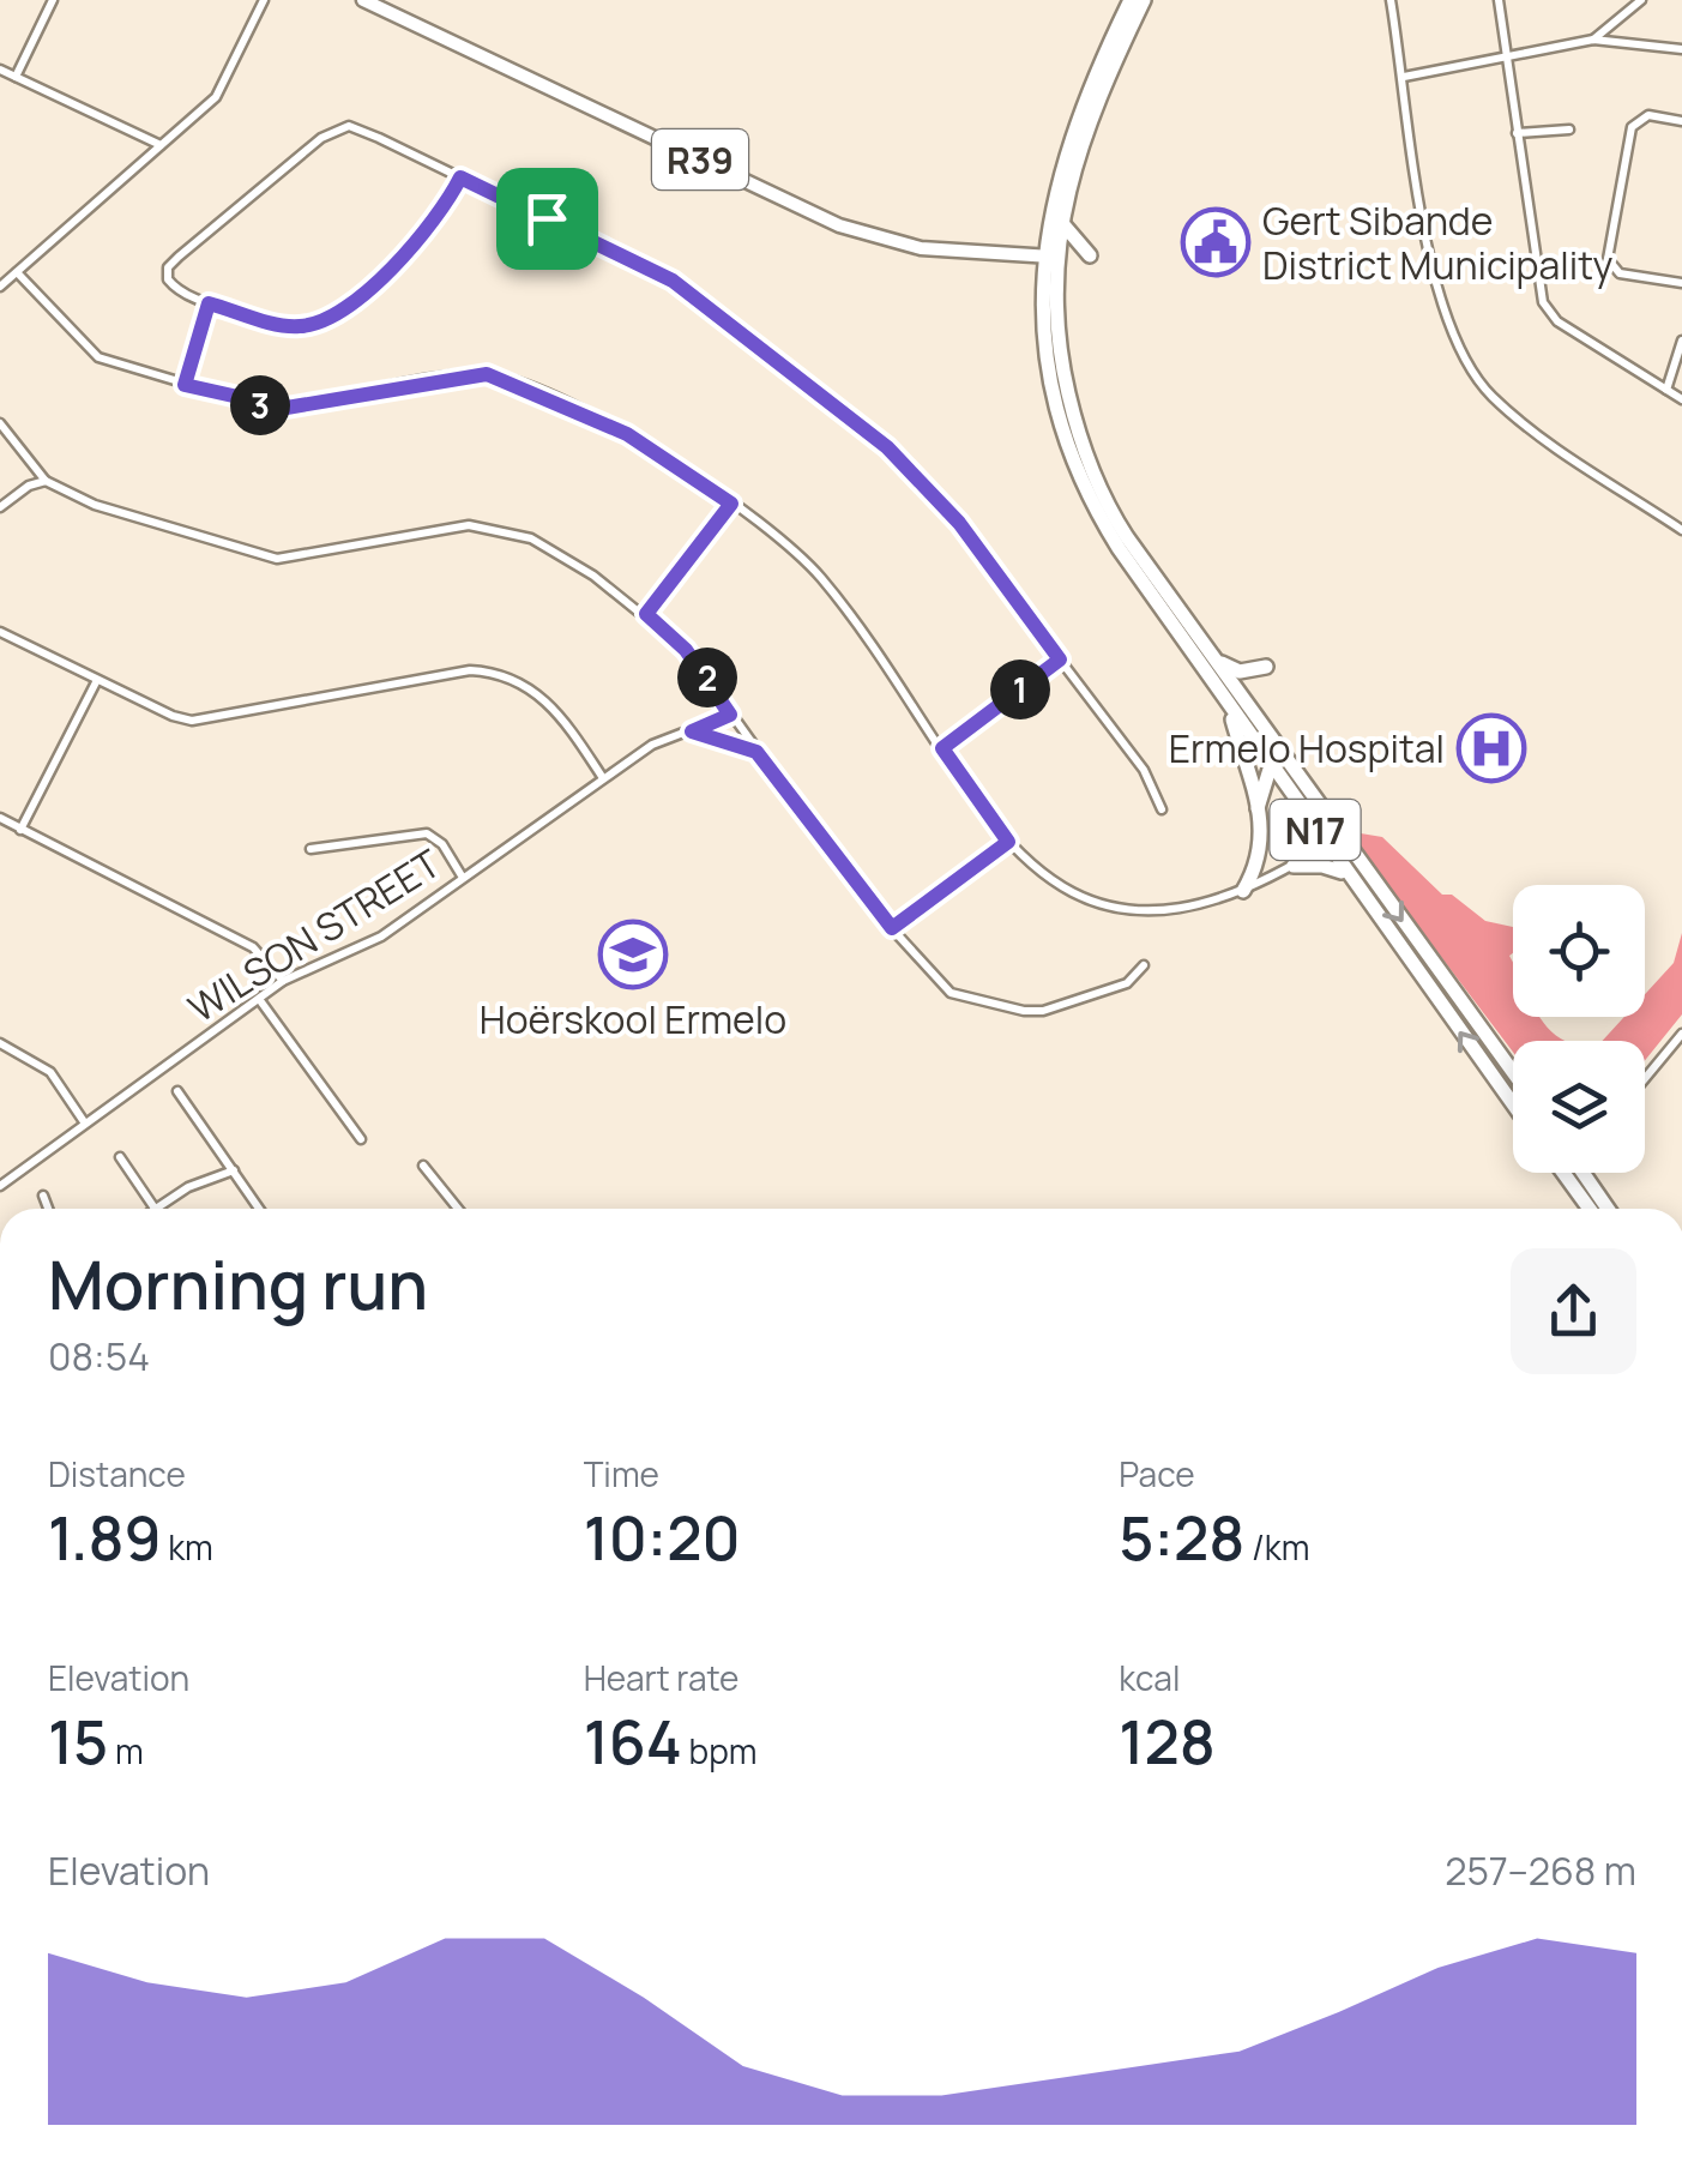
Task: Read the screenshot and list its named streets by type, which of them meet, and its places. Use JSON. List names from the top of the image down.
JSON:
{
  "streets": {
    "highway": ["N17"],
    "main road": ["R39"],
    "street": ["WILSON STREET"]
  },
  "crossings": [
    ["R39", "N17"]
  ],
  "places": {
    "public building": ["Gert Sibande District Municipality"],
    "hospital": ["Ermelo Hospital"],
    "school or university": ["Hoërskool Ermelo"]
  },
  "page": {
    "pins": ["3", "2", "1"],
    "heading": ["Morning run", "08:54"],
    "stats": [
      ["Distance", "1.89 km"],
      ["Time", "10:20"],
      ["Pace", "5:28 /km"],
      ["Elevation", "15 m"],
      ["Heart rate", "164 bpm"],
      ["kcal", "128"]
    ],
    "chart": ["Elevation", "257–268 m"]
  }
}
